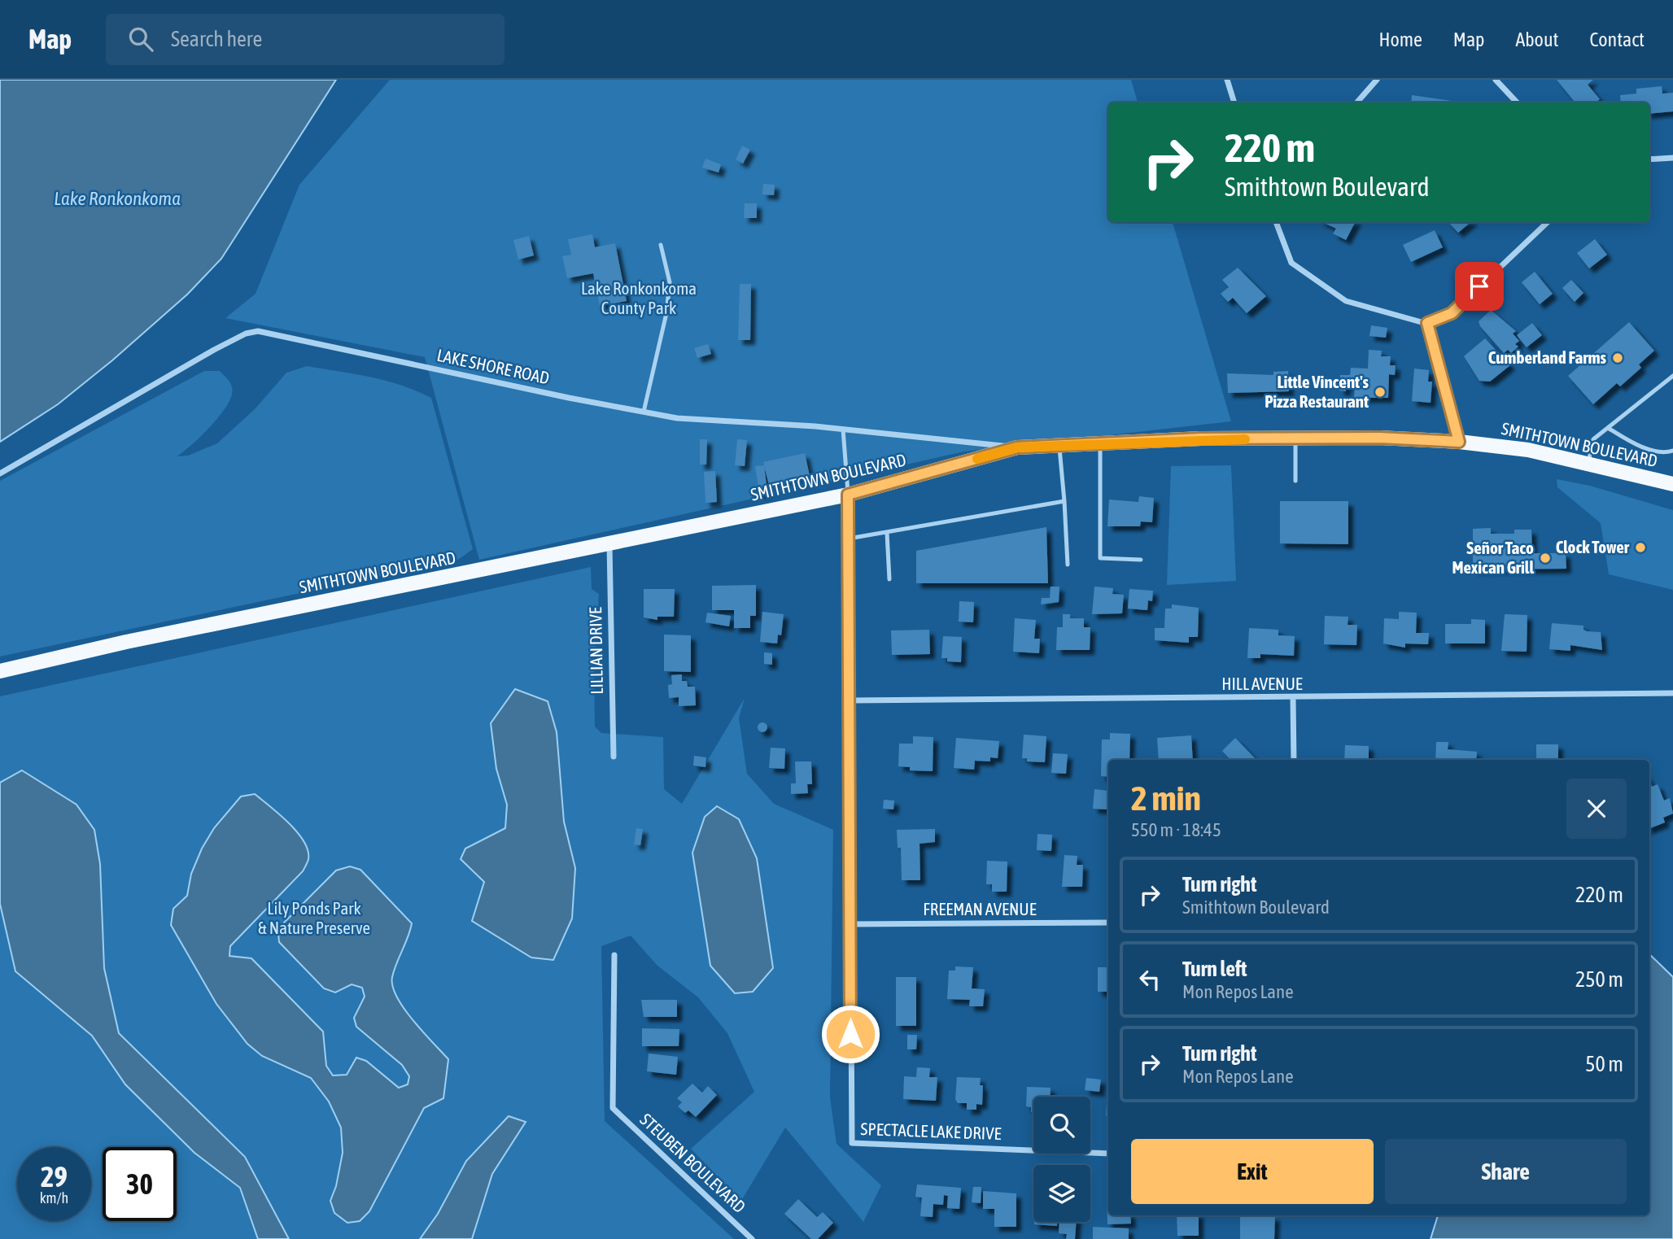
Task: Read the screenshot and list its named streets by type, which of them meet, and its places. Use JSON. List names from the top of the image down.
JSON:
{
  "streets": {
    "main road": ["SMITHTOWN BOULEVARD"],
    "street": [
      "LAKE SHORE ROAD",
      "LILLIAN DRIVE",
      "HILL AVENUE",
      "FREEMAN AVENUE",
      "SPECTACLE LAKE DRIVE",
      "STEUBEN BOULEVARD"
    ]
  },
  "crossings": [
    ["LAKE SHORE ROAD", "SMITHTOWN BOULEVARD"],
    ["SMITHTOWN BOULEVARD", "LILLIAN DRIVE"],
    ["SMITHTOWN BOULEVARD", "SPECTACLE LAKE DRIVE"],
    ["HILL AVENUE", "SPECTACLE LAKE DRIVE"],
    ["FREEMAN AVENUE", "SPECTACLE LAKE DRIVE"]
  ],
  "water": ["Lake Ronkonkoma"],
  "parks": ["Lake Ronkonkoma County Park", "Lily Ponds Park & Nature Preserve"],
  "places": [
    "Cumberland Farms",
    "Little Vincent's Pizza Restaurant",
    "Clock Tower",
    "Señor Taco Mexican Grill"
  ],
  "page": {
    "header": "Map",
    "search": "Search here",
    "nav": [
      "Home",
      "Map",
      "About",
      "Contact"
    ],
    "turn": ["220 m", "Smithtown Boulevard"],
    "heading": ["2 min", "550 m · 18:45"],
    "list": [
      {
        "name": "Turn right",
        "note": "Smithtown Boulevard",
        "value": "220 m"
      },
      {
        "name": "Turn left",
        "note": "Mon Repos Lane",
        "value": "250 m"
      },
      {
        "name": "Turn right",
        "note": "Mon Repos Lane",
        "value": "50 m"
      }
    ],
    "buttons": ["Exit", "Share"],
    "speed": "29 km/h",
    "limit": "30"
  }
}
